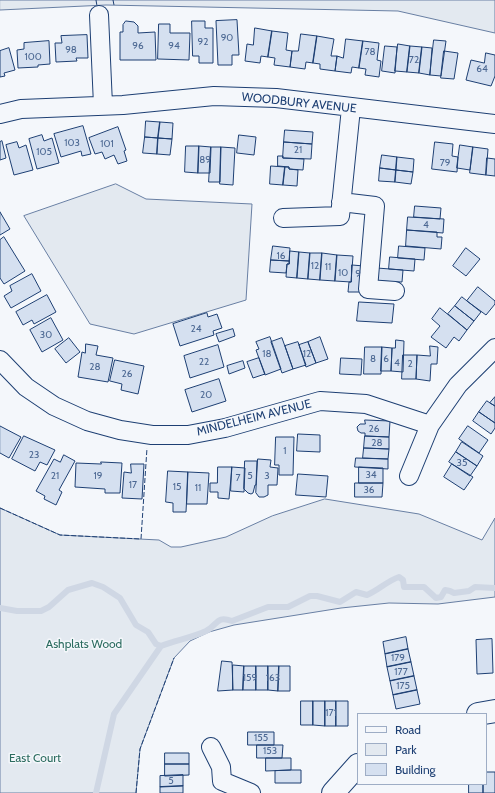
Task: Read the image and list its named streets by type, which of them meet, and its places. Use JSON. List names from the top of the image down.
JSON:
{
  "streets": {
    "street": ["WOODBURY AVENUE", "MINDELHEIM AVENUE"]
  },
  "parks": ["Ashplats Wood", "East Court"],
  "house_numbers": [
    "90",
    "92",
    "96",
    "94",
    "98",
    "78",
    "100",
    "72",
    "64",
    "103",
    "101",
    "21",
    "105",
    "89",
    "79",
    "4",
    "16",
    "12",
    "11",
    "10",
    "9",
    "24",
    "30",
    "18",
    "12",
    "8",
    "6",
    "22",
    "4",
    "2",
    "28",
    "26",
    "20",
    "26",
    "28",
    "1",
    "23",
    "35",
    "34",
    "21",
    "19",
    "5",
    "3",
    "7",
    "17",
    "15",
    "11",
    "36",
    "179",
    "177",
    "159",
    "163",
    "175",
    "171",
    "155",
    "153",
    "5"
  ],
  "legend": ["Road", "Park", "Building"]
}
